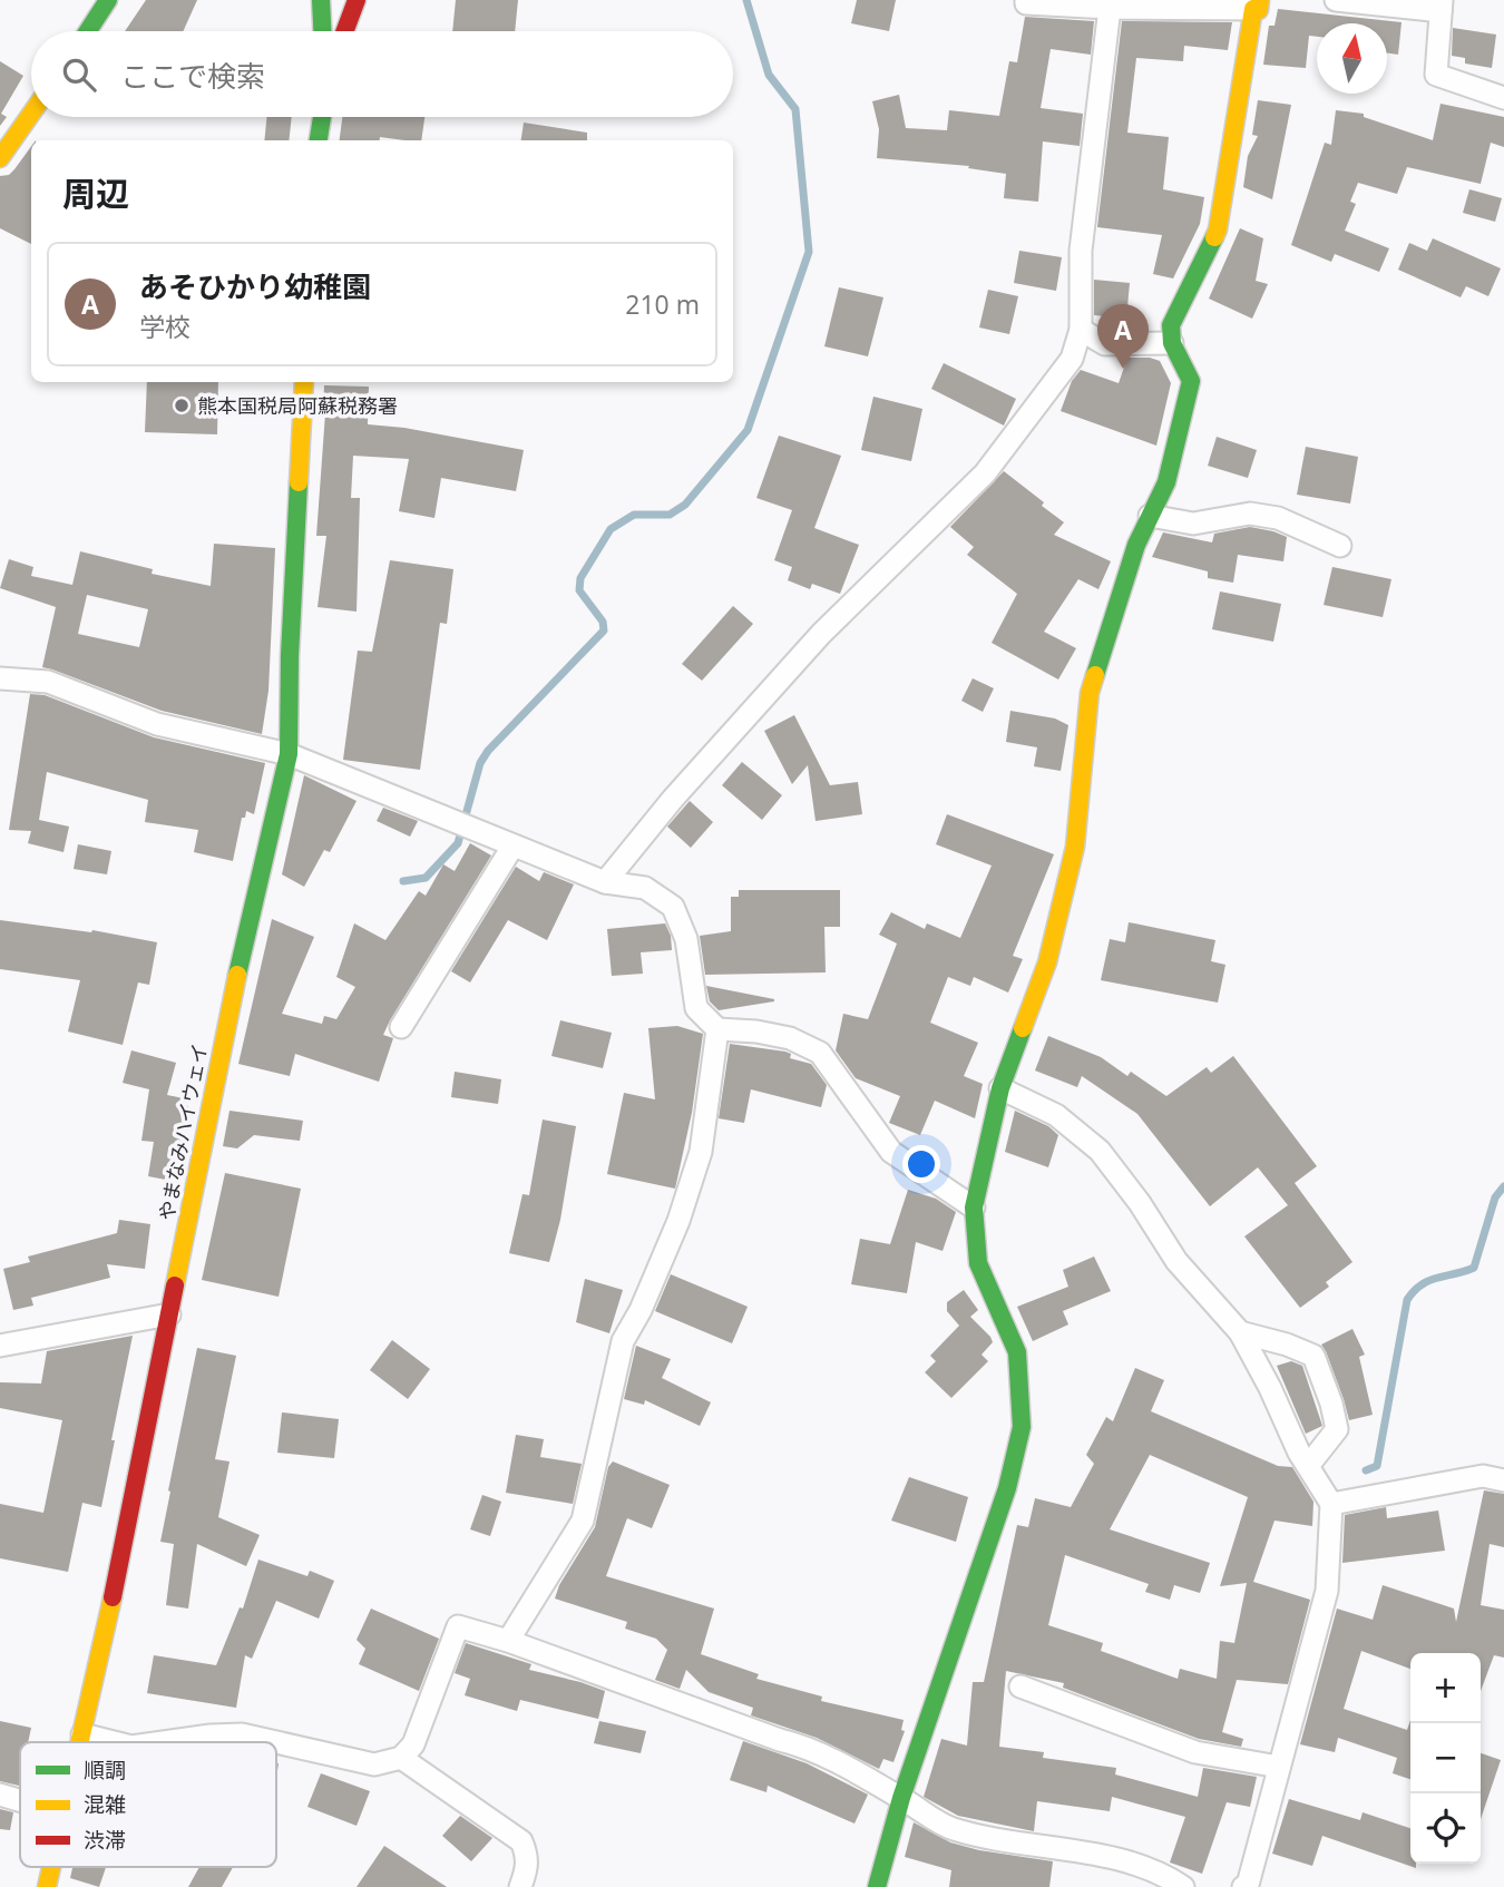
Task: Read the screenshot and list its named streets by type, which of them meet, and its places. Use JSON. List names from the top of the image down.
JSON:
{
  "streets": {
    "street": ["やまなみハイウェイ"]
  },
  "places": ["熊本国税局阿蘇税務署"],
  "legend": ["順調", "混雑", "渋滞"],
  "north": "top",
  "page": {
    "search": "ここで検索",
    "heading": "周辺",
    "list": [
      {
        "mark": "A",
        "name": "あそひかり幼稚園",
        "note": "学校",
        "value": "210 m"
      }
    ],
    "pins": "A",
    "map_buttons": ["+", "−"]
  }
}
